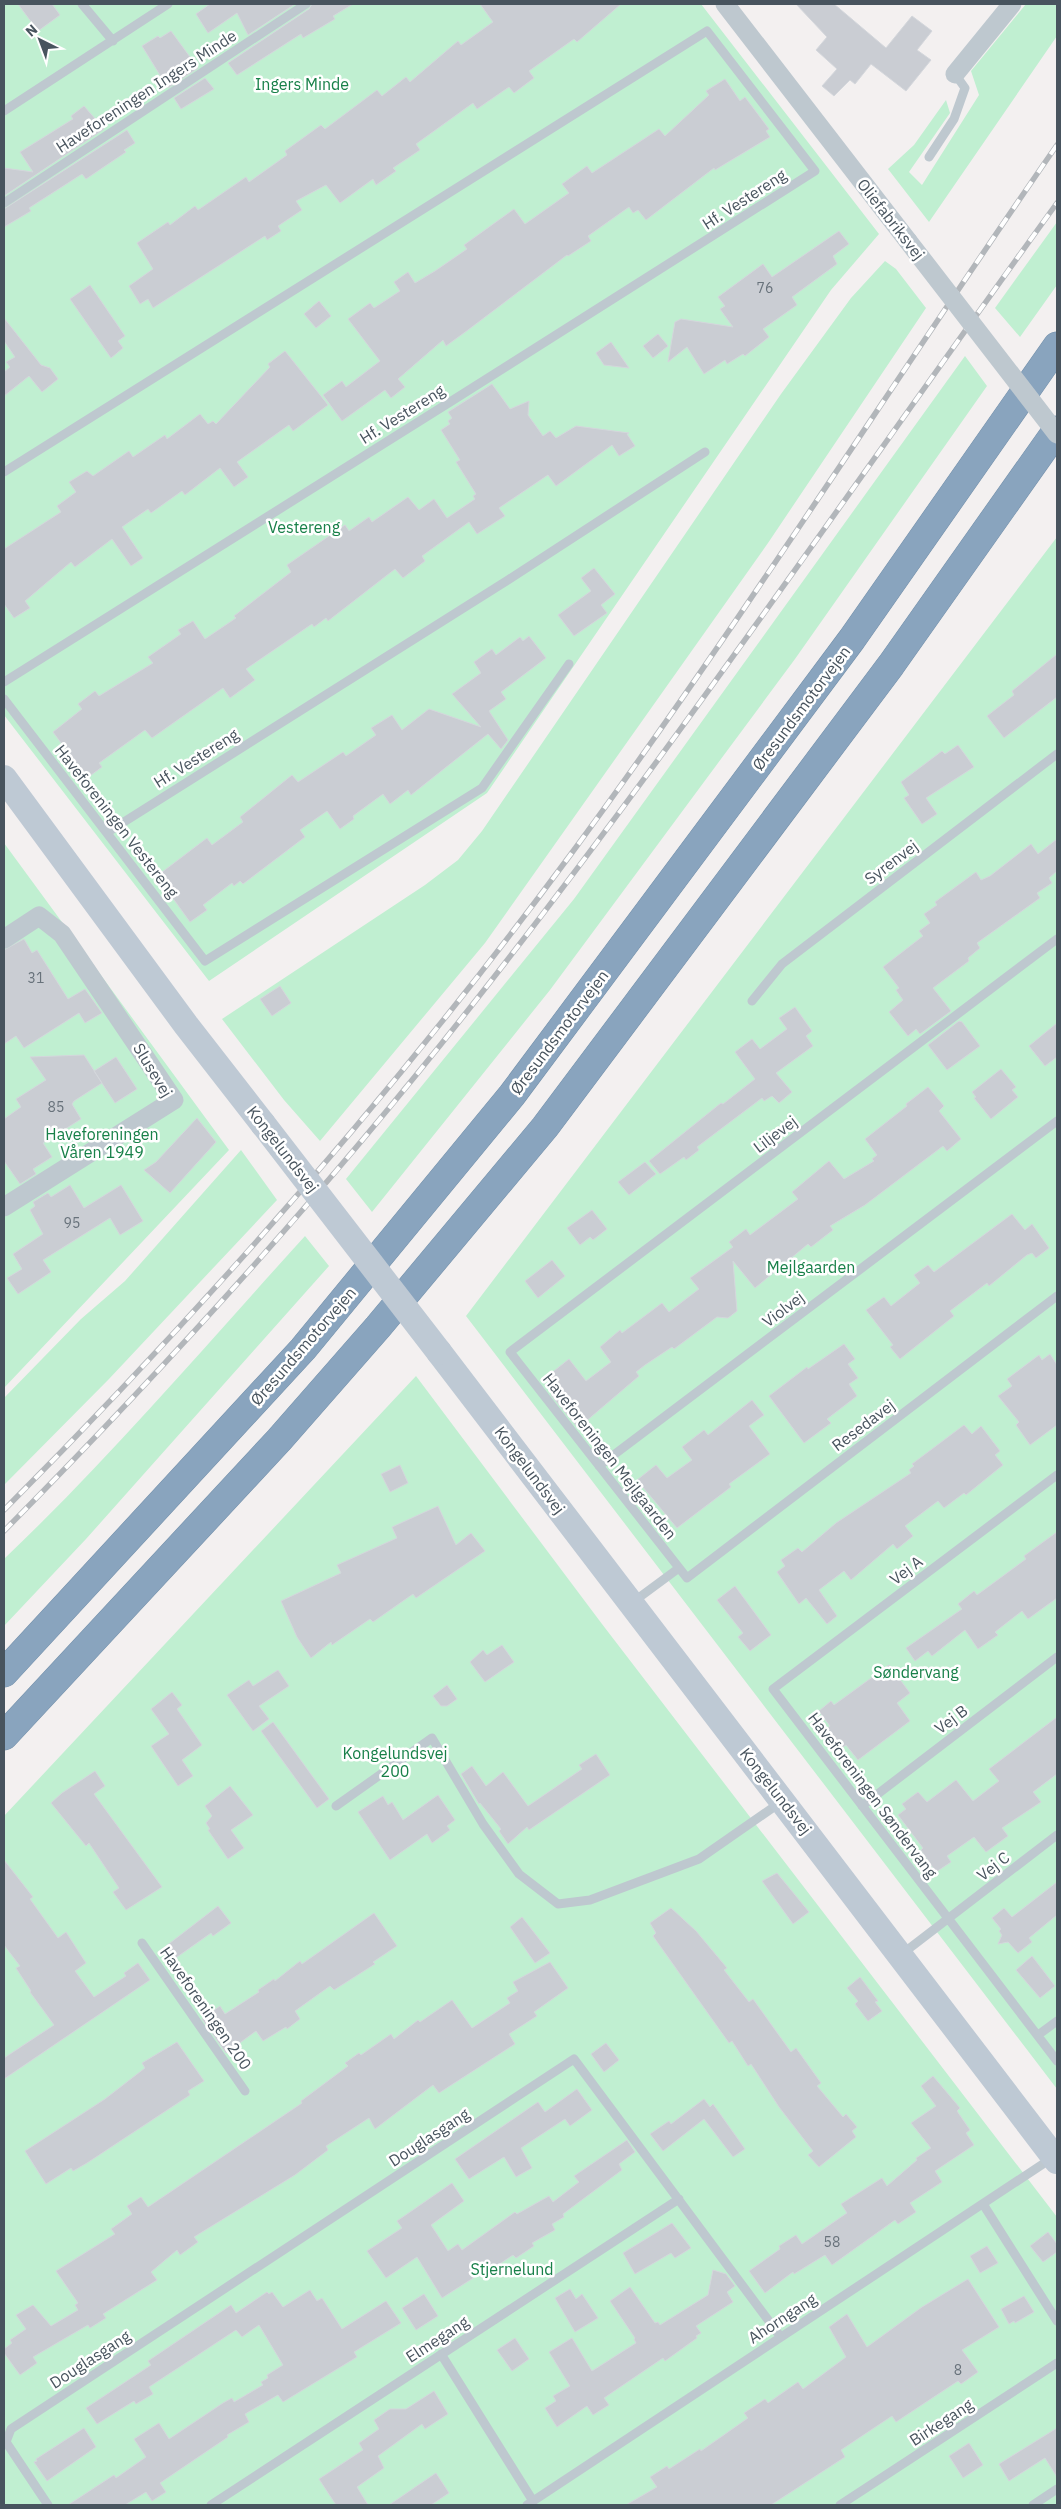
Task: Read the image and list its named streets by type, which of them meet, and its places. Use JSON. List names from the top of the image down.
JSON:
{
  "streets": {
    "highway": ["Øresundsmotorvejen"],
    "street": ["Oliefabriksvej", "Slusevej", "Kongelundsvej"],
    "lane": [
      "Haveforeningen Ingers Minde",
      "Hf. Vestereng",
      "Haveforeningen Vestereng",
      "Syrenvej",
      "Liljevej",
      "Violvej",
      "Resedavej",
      "Haveforeningen Mejlgaarden",
      "Vej A",
      "Vej B",
      "Haveforeningen Søndervang",
      "Vej C",
      "Haveforeningen 200",
      "Douglasgang",
      "Ahorngang",
      "Elmegang",
      "Birkegang"
    ]
  },
  "crossings": [
    ["Hf. Vestereng", "Haveforeningen Vestereng"],
    ["Liljevej", "Haveforeningen Mejlgaarden"],
    ["Kongelundsvej", "Ahorngang"],
    ["Violvej", "Haveforeningen Mejlgaarden"],
    ["Resedavej", "Haveforeningen Mejlgaarden"],
    ["Vej A", "Haveforeningen Søndervang"],
    ["Vej B", "Haveforeningen Søndervang"],
    ["Haveforeningen Søndervang", "Vej C"],
    ["Douglasgang", "Ahorngang"],
    ["Douglasgang", "Elmegang"]
  ],
  "parks": [
    "Ingers Minde",
    "Vestereng",
    "Haveforeningen Våren 1949",
    "Mejlgaarden",
    "Søndervang",
    "Kongelundsvej 200",
    "Stjernelund"
  ],
  "house_numbers": [
    "76",
    "31",
    "85",
    "95",
    "58",
    "8"
  ],
  "north": "top left"
}
